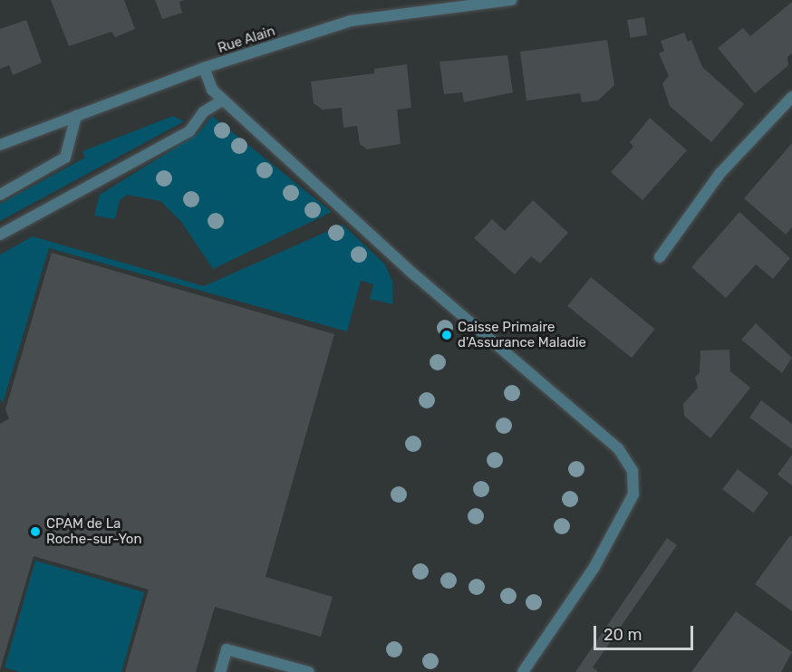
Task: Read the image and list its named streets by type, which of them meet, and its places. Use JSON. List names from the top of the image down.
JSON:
{
  "streets": {
    "street": ["Rue Alain"]
  },
  "places": ["Caisse Primaire d'Assurance Maladie", "CPAM de La Roche-sur-Yon"],
  "scale_bar": "20 m"
}
